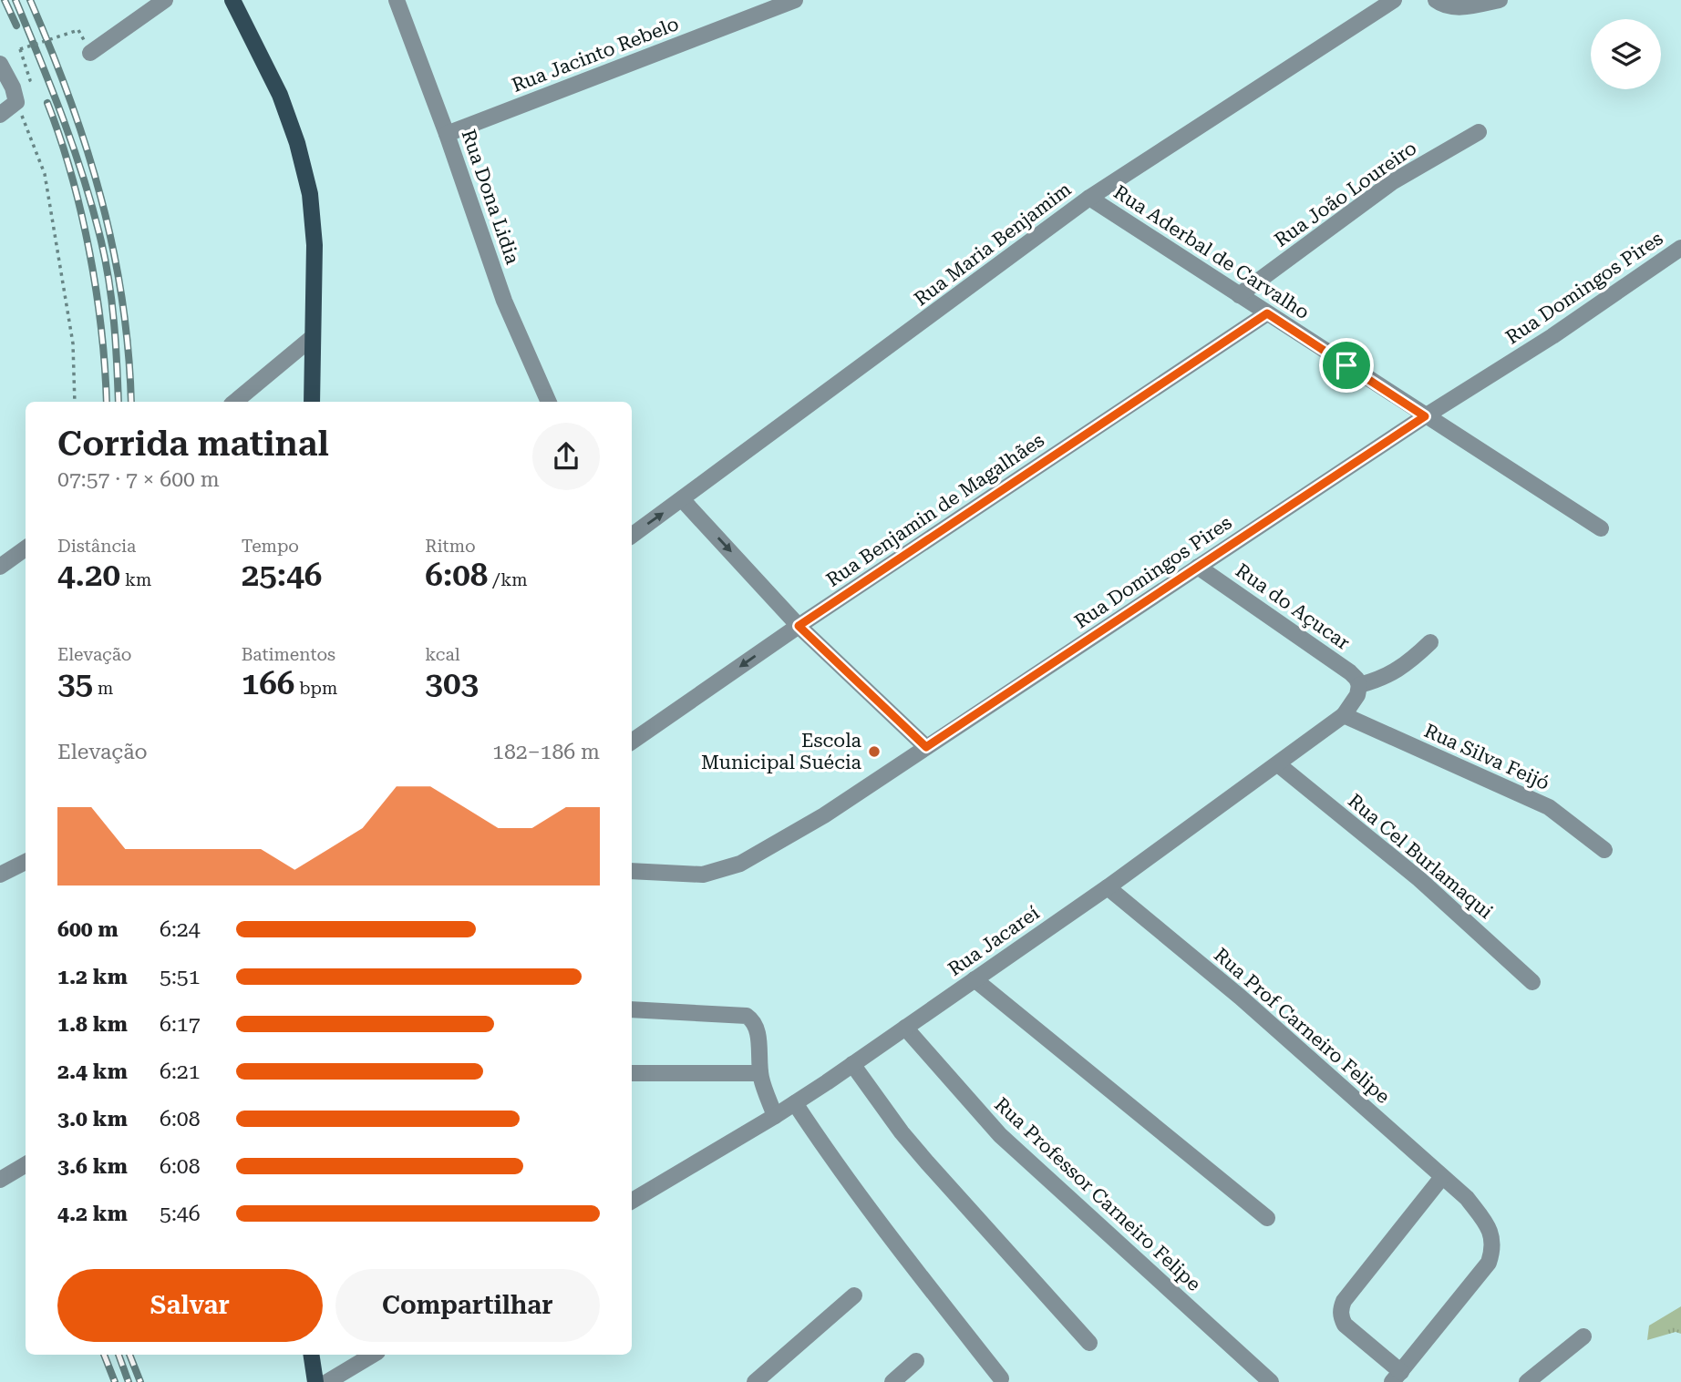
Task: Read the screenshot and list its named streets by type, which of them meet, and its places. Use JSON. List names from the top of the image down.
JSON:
{
  "streets": {
    "street": [
      "Rua Jacinto Rebelo",
      "Rua João Loureiro",
      "Rua Dona Lidia",
      "Rua Maria Benjamim",
      "Rua Aderbal de Carvalho",
      "Rua Domingos Pires",
      "Rua Benjamin de Magalhães",
      "Rua do Açucar",
      "Rua Silva Feijó",
      "Rua Cel Burlamaqui",
      "Rua Jacareí",
      "Rua Prof Carneiro Felipe",
      "Rua Professor Carneiro Felipe"
    ]
  },
  "crossings": [
    ["Rua Jacinto Rebelo", "Rua Dona Lidia"],
    ["Rua João Loureiro", "Rua Aderbal de Carvalho"],
    ["Rua Maria Benjamim", "Rua Aderbal de Carvalho"],
    ["Rua Aderbal de Carvalho", "Rua Domingos Pires"],
    ["Rua Aderbal de Carvalho", "Rua Benjamin de Magalhães"],
    ["Rua Domingos Pires", "Rua do Açucar"],
    ["Rua do Açucar", "Rua Jacareí"],
    ["Rua Silva Feijó", "Rua Jacareí"],
    ["Rua Cel Burlamaqui", "Rua Jacareí"],
    ["Rua Jacareí", "Rua Prof Carneiro Felipe"],
    ["Rua Jacareí", "Rua Professor Carneiro Felipe"]
  ],
  "places": ["Escola Municipal Suécia"],
  "page": {
    "heading": ["Corrida matinal", "07:57 · 7 × 600 m"],
    "stats": [
      ["Distância", "4.20 km"],
      ["Tempo", "25:46"],
      ["Ritmo", "6:08 /km"],
      ["Elevação", "35 m"],
      ["Batimentos", "166 bpm"],
      ["kcal", "303"]
    ],
    "chart": ["Elevação", "182–186 m"],
    "list": [
      {
        "name": "600 m",
        "note": "6:24"
      },
      {
        "name": "1.2 km",
        "note": "5:51"
      },
      {
        "name": "1.8 km",
        "note": "6:17"
      },
      {
        "name": "2.4 km",
        "note": "6:21"
      },
      {
        "name": "3.0 km",
        "note": "6:08"
      },
      {
        "name": "3.6 km",
        "note": "6:08"
      },
      {
        "name": "4.2 km",
        "note": "5:46"
      }
    ],
    "buttons": ["Salvar", "Compartilhar"]
  }
}
